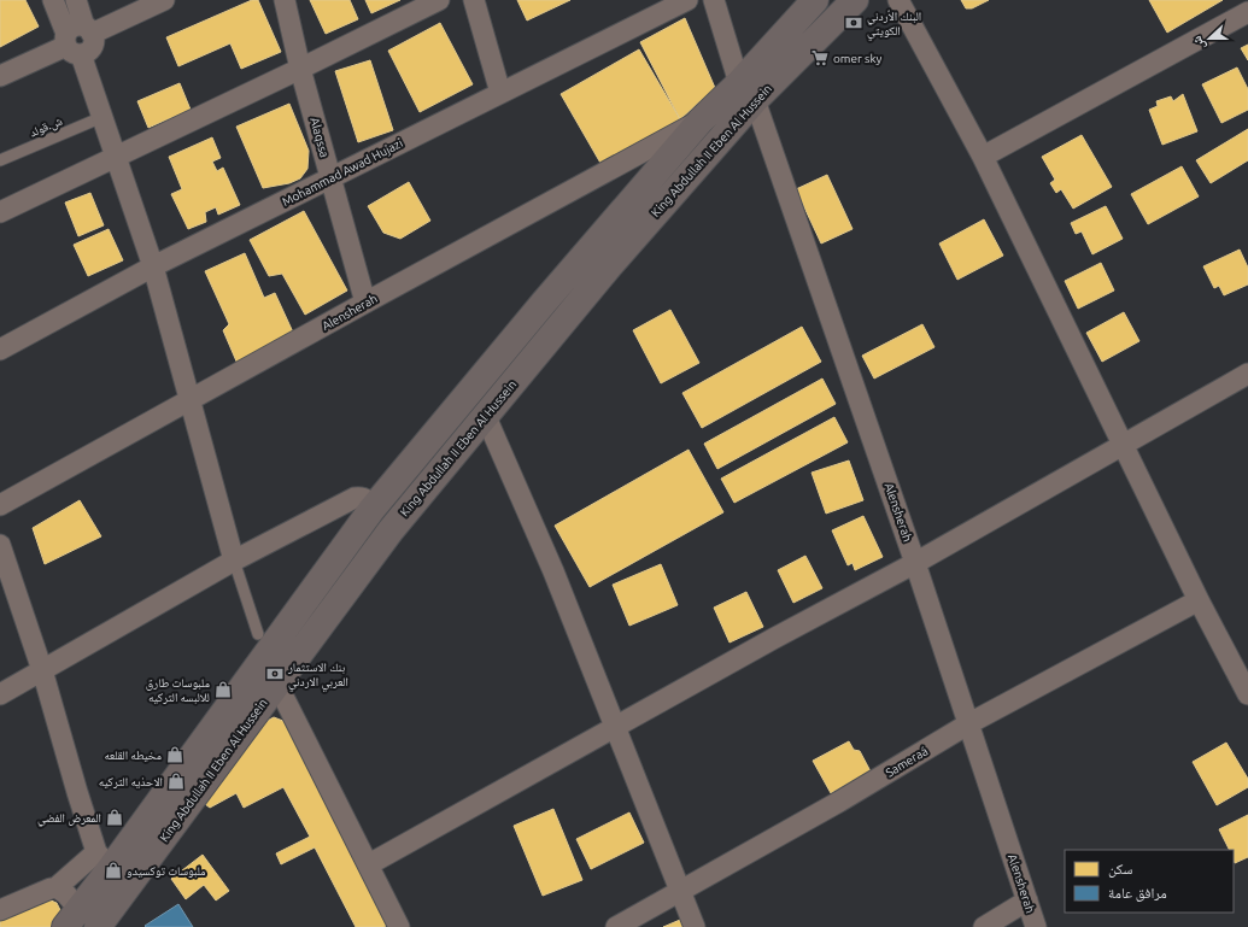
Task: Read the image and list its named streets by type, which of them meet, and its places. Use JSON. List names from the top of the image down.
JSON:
{
  "streets": {
    "main road": ["King Abdullah II Eben Al Hussein"],
    "street": [
      "Alaqssa",
      "Mohammad Awad Hujazi",
      "Alensherah",
      "Sameraá"
    ],
    "lane": ["ش.قولد"]
  },
  "crossings": [
    ["Alaqssa", "Mohammad Awad Hujazi"],
    ["Alaqssa", "Alensherah"],
    ["King Abdullah II Eben Al Hussein", "Alensherah"],
    ["Alensherah", "Sameraá"]
  ],
  "places": {
    "bank": ["البنك الأردني الكويتي", "بنك الاستثمار العربي الاردني"],
    "supermarket": ["omer sky"],
    "shop": [
      "ملبوسات طارق للالبسه التركيه",
      "مخيطه القلعه",
      "الاحذيه التركيه",
      "المعرض الفضي",
      "ملبوسات توكسيدو"
    ]
  },
  "legend": ["سكن", "مرافق عامة"],
  "north": "left"
}
